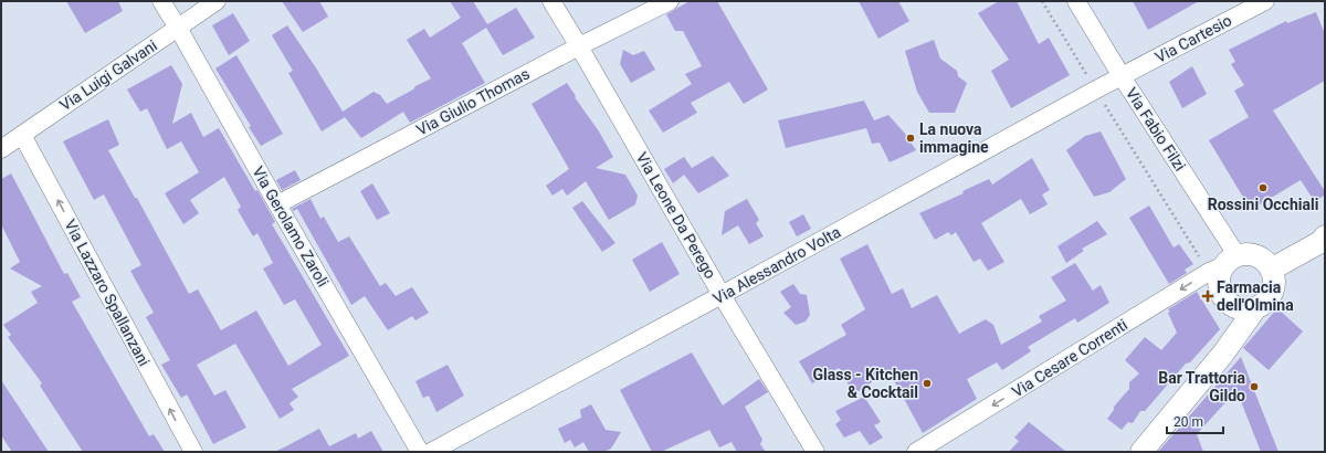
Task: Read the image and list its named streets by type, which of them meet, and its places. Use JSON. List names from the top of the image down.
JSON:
{
  "streets": {
    "street": [
      "Via Cartesio",
      "Via Luigi Galvani",
      "Via Giulio Thomas",
      "Via Fabio Filzi",
      "Via Leone Da Perego",
      "Via Gerolamo Zaroli",
      "Via Alessandro Volta",
      "Via Lazzaro Spallanzani",
      "Via Cesare Correnti"
    ]
  },
  "crossings": [
    ["Via Cartesio", "Via Fabio Filzi"],
    ["Via Cartesio", "Via Alessandro Volta"],
    ["Via Luigi Galvani", "Via Gerolamo Zaroli"],
    ["Via Luigi Galvani", "Via Lazzaro Spallanzani"],
    ["Via Giulio Thomas", "Via Leone Da Perego"],
    ["Via Giulio Thomas", "Via Gerolamo Zaroli"],
    ["Via Fabio Filzi", "Via Alessandro Volta"],
    ["Via Fabio Filzi", "Via Cesare Correnti"],
    ["Via Leone Da Perego", "Via Alessandro Volta"]
  ],
  "one_way": ["Via Lazzaro Spallanzani"],
  "places": {
    "other": [
      "La nuova immagine",
      "Rossini Occhiali",
      "Glass - Kitchen & Cocktail",
      "Bar Trattoria Gildo"
    ],
    "health": ["Farmacia dell'Olmina"]
  },
  "scale_bar": "20 m"
}
